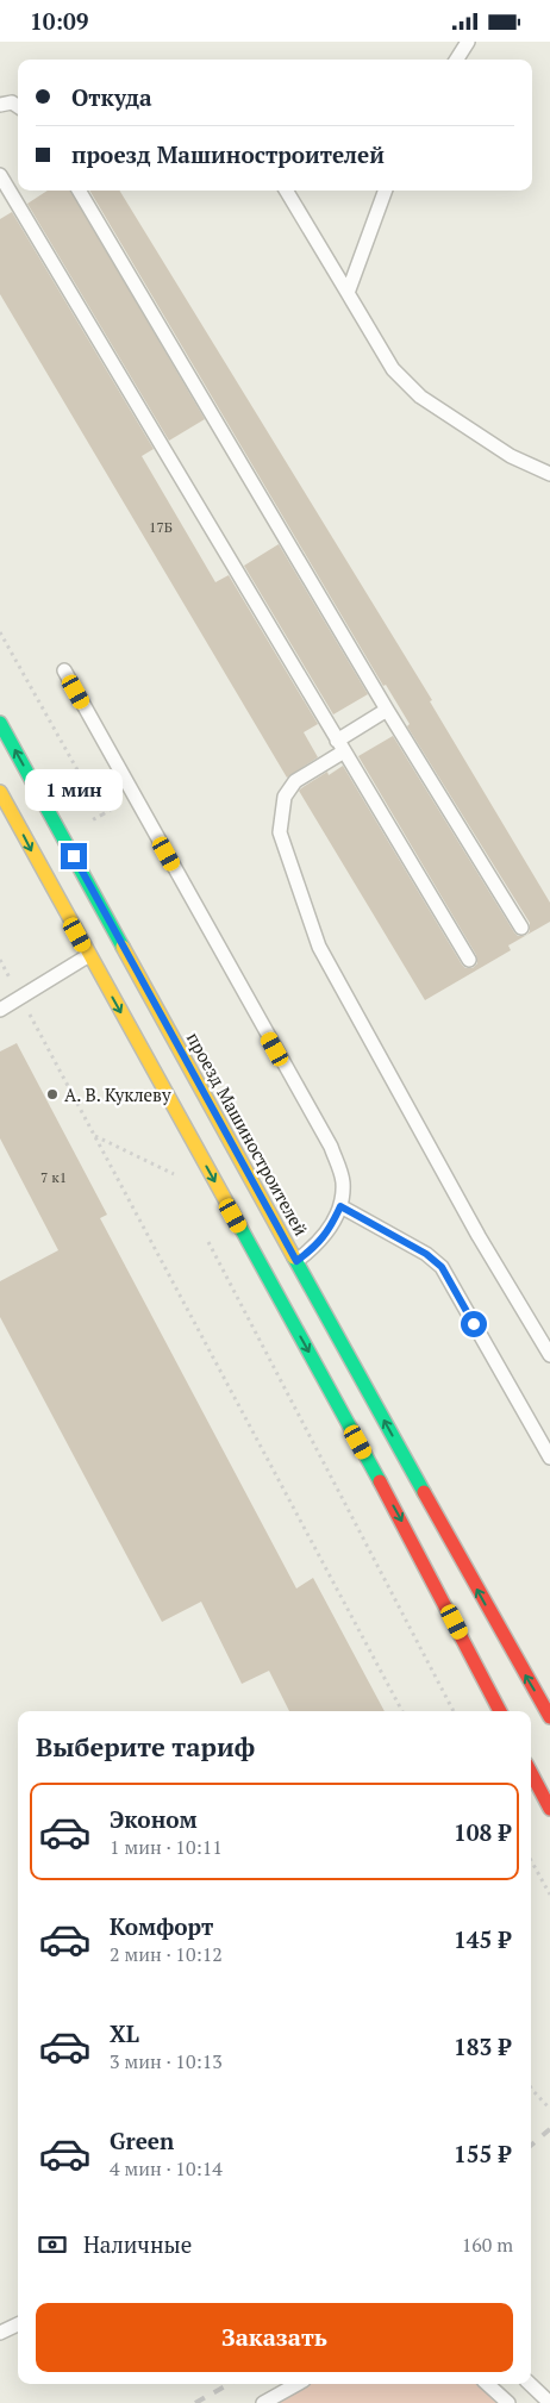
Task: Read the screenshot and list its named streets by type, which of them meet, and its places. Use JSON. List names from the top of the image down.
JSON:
{
  "streets": {
    "main road": ["проезд Машиностроителей"]
  },
  "places": ["А. В. Куклеву"],
  "house_numbers": ["17Б", "7 к1"],
  "page": {
    "status": "10:09",
    "banner": ["Откуда", "проезд Машиностроителей"],
    "bubble": "1 мин",
    "heading": "Выберите тариф",
    "list": [
      {
        "name": "Эконом",
        "note": "1 мин · 10:11",
        "value": "108 ₽"
      },
      {
        "name": "Комфорт",
        "note": "2 мин · 10:12",
        "value": "145 ₽"
      },
      {
        "name": "XL",
        "note": "3 мин · 10:13",
        "value": "183 ₽"
      },
      {
        "name": "Green",
        "note": "4 мин · 10:14",
        "value": "155 ₽"
      }
    ],
    "pay": ["Наличные", "160 m"],
    "buttons": "Заказать"
  }
}
